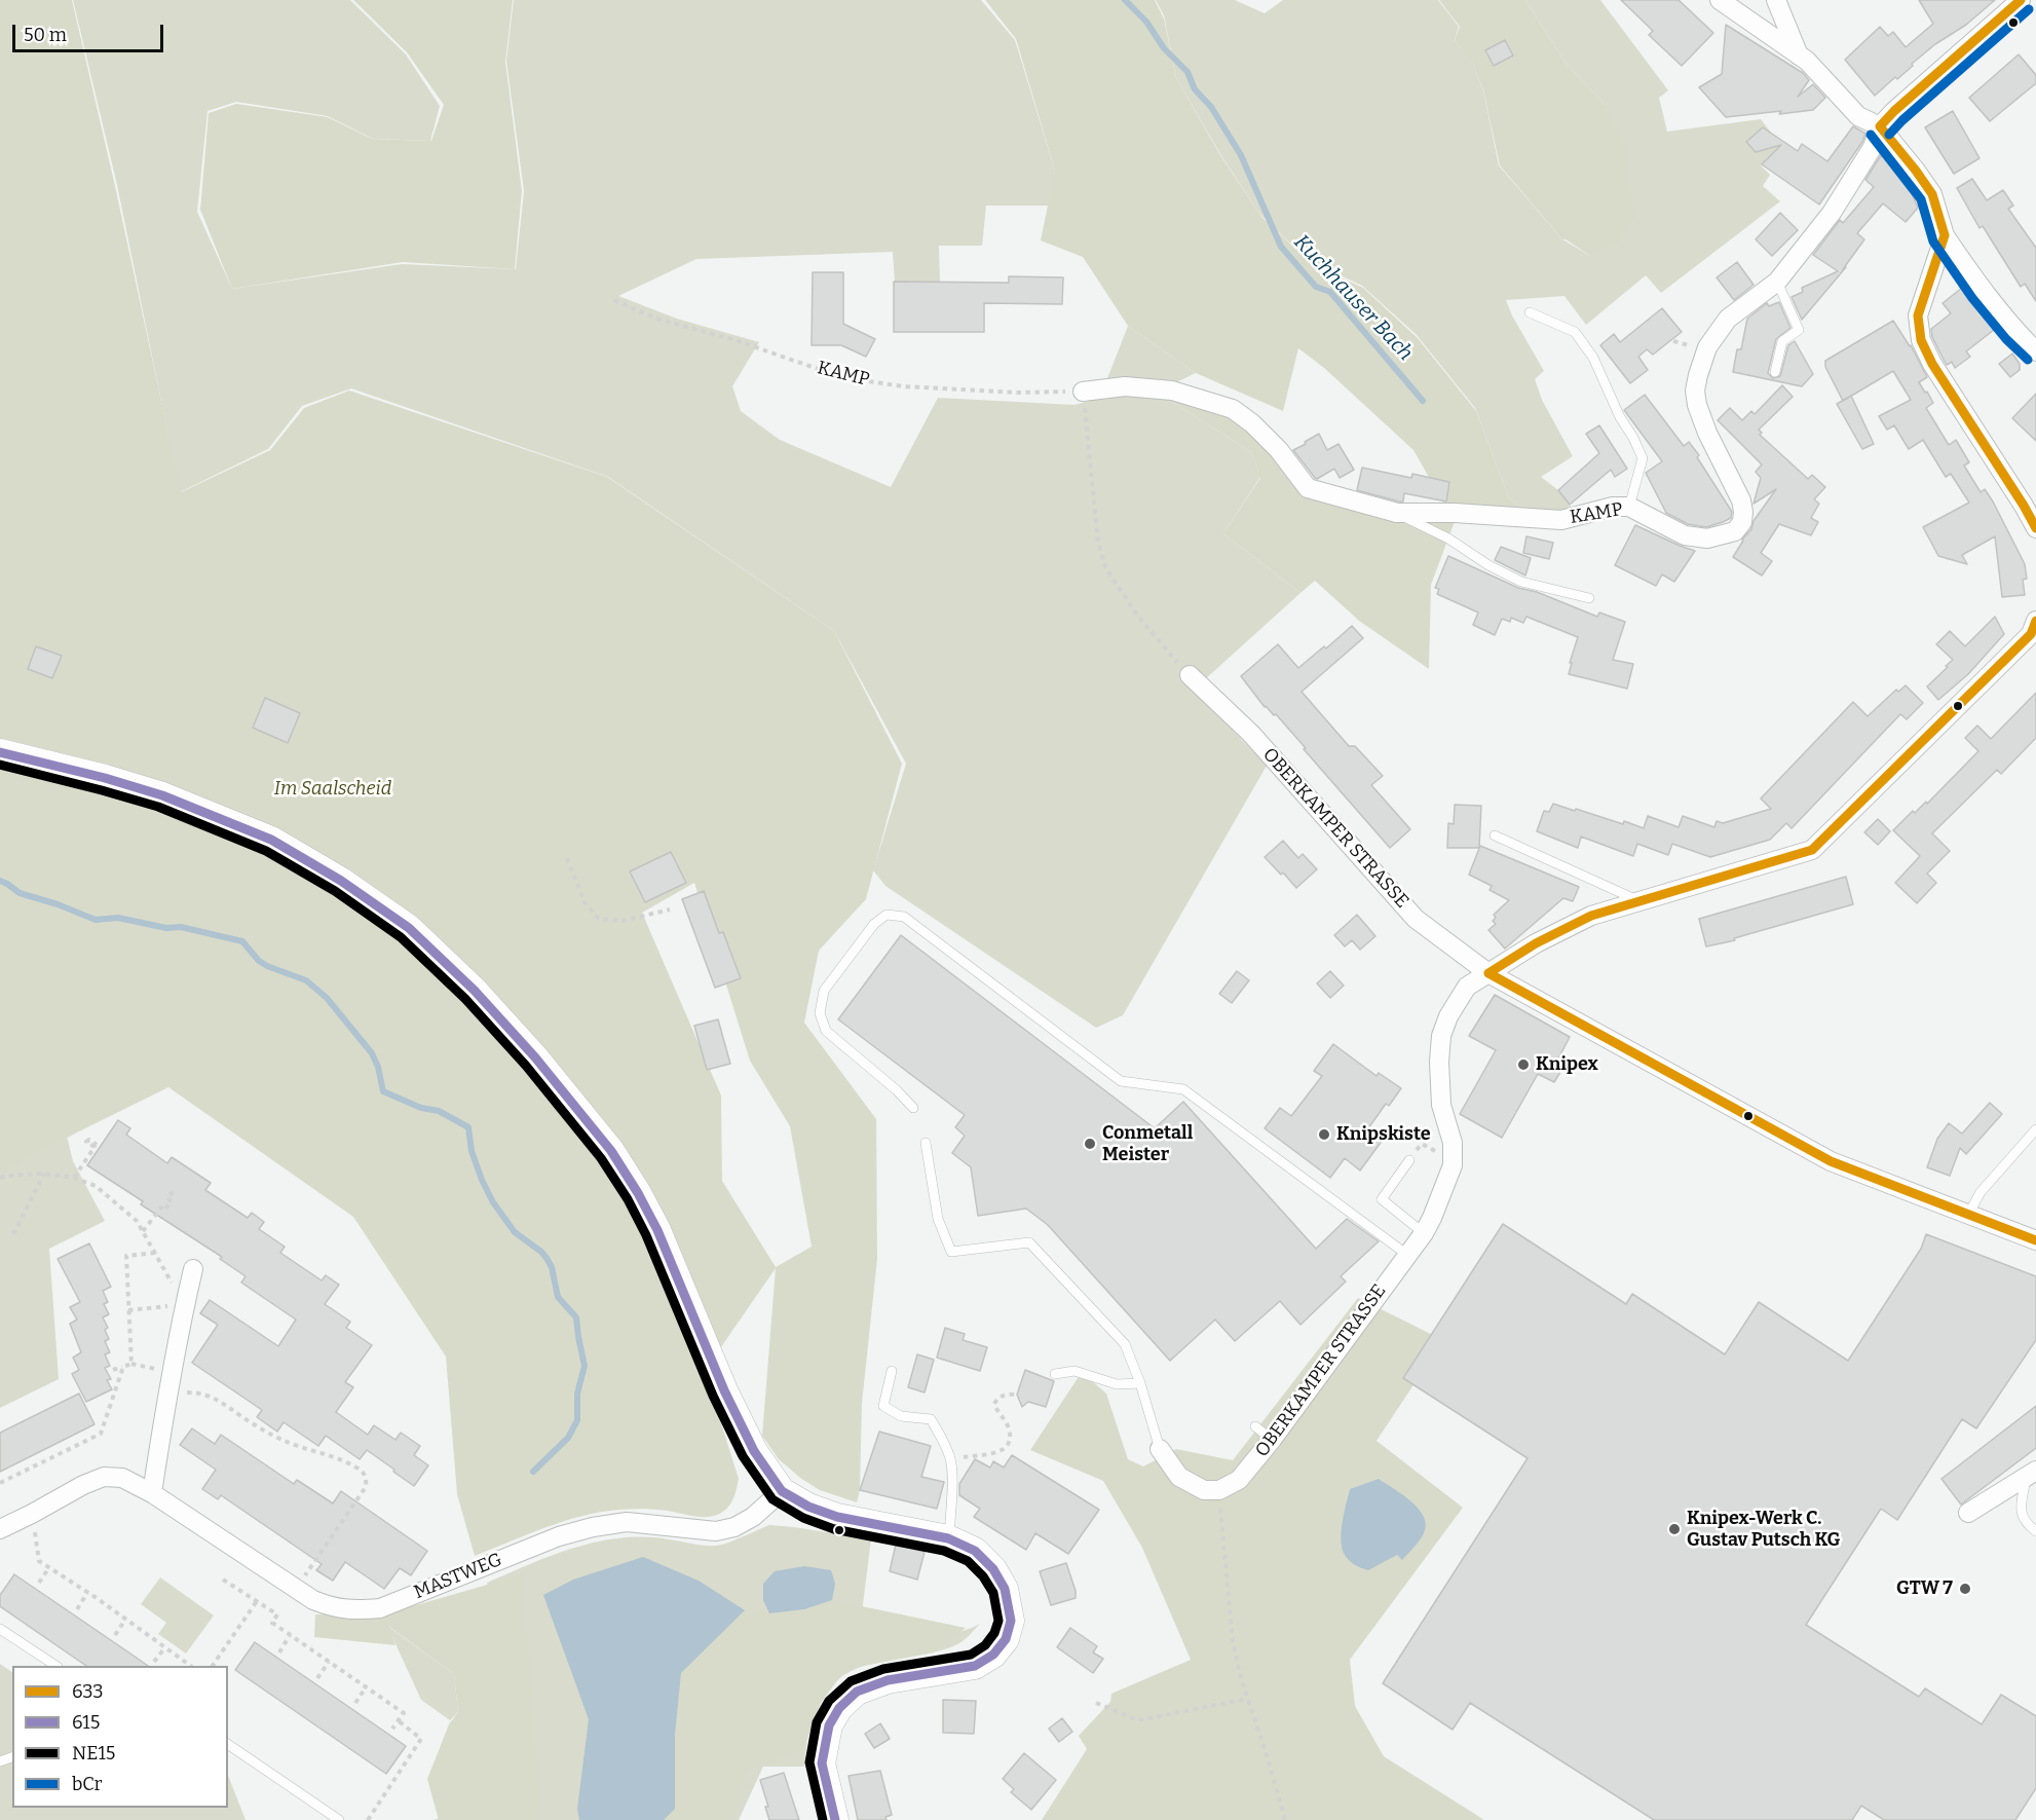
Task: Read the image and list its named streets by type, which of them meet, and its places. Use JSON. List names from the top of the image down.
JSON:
{
  "streets": {
    "street": ["KAMP", "OBERKAMPER STRASSE", "MASTWEG"]
  },
  "water": ["Kuchhauser Bach"],
  "parks": ["Im Saalscheid"],
  "places": [
    "Knipex",
    "Knipskiste",
    "Conmetall Meister",
    "Knipex-Werk C. Gustav Putsch KG",
    "GTW 7"
  ],
  "lines": [
    "transit line 633",
    "transit line bCr",
    "transit line 615",
    "transit line NE15"
  ],
  "legend": [
    "633",
    "615",
    "NE15",
    "bCr"
  ],
  "scale_bar": "50 m"
}
